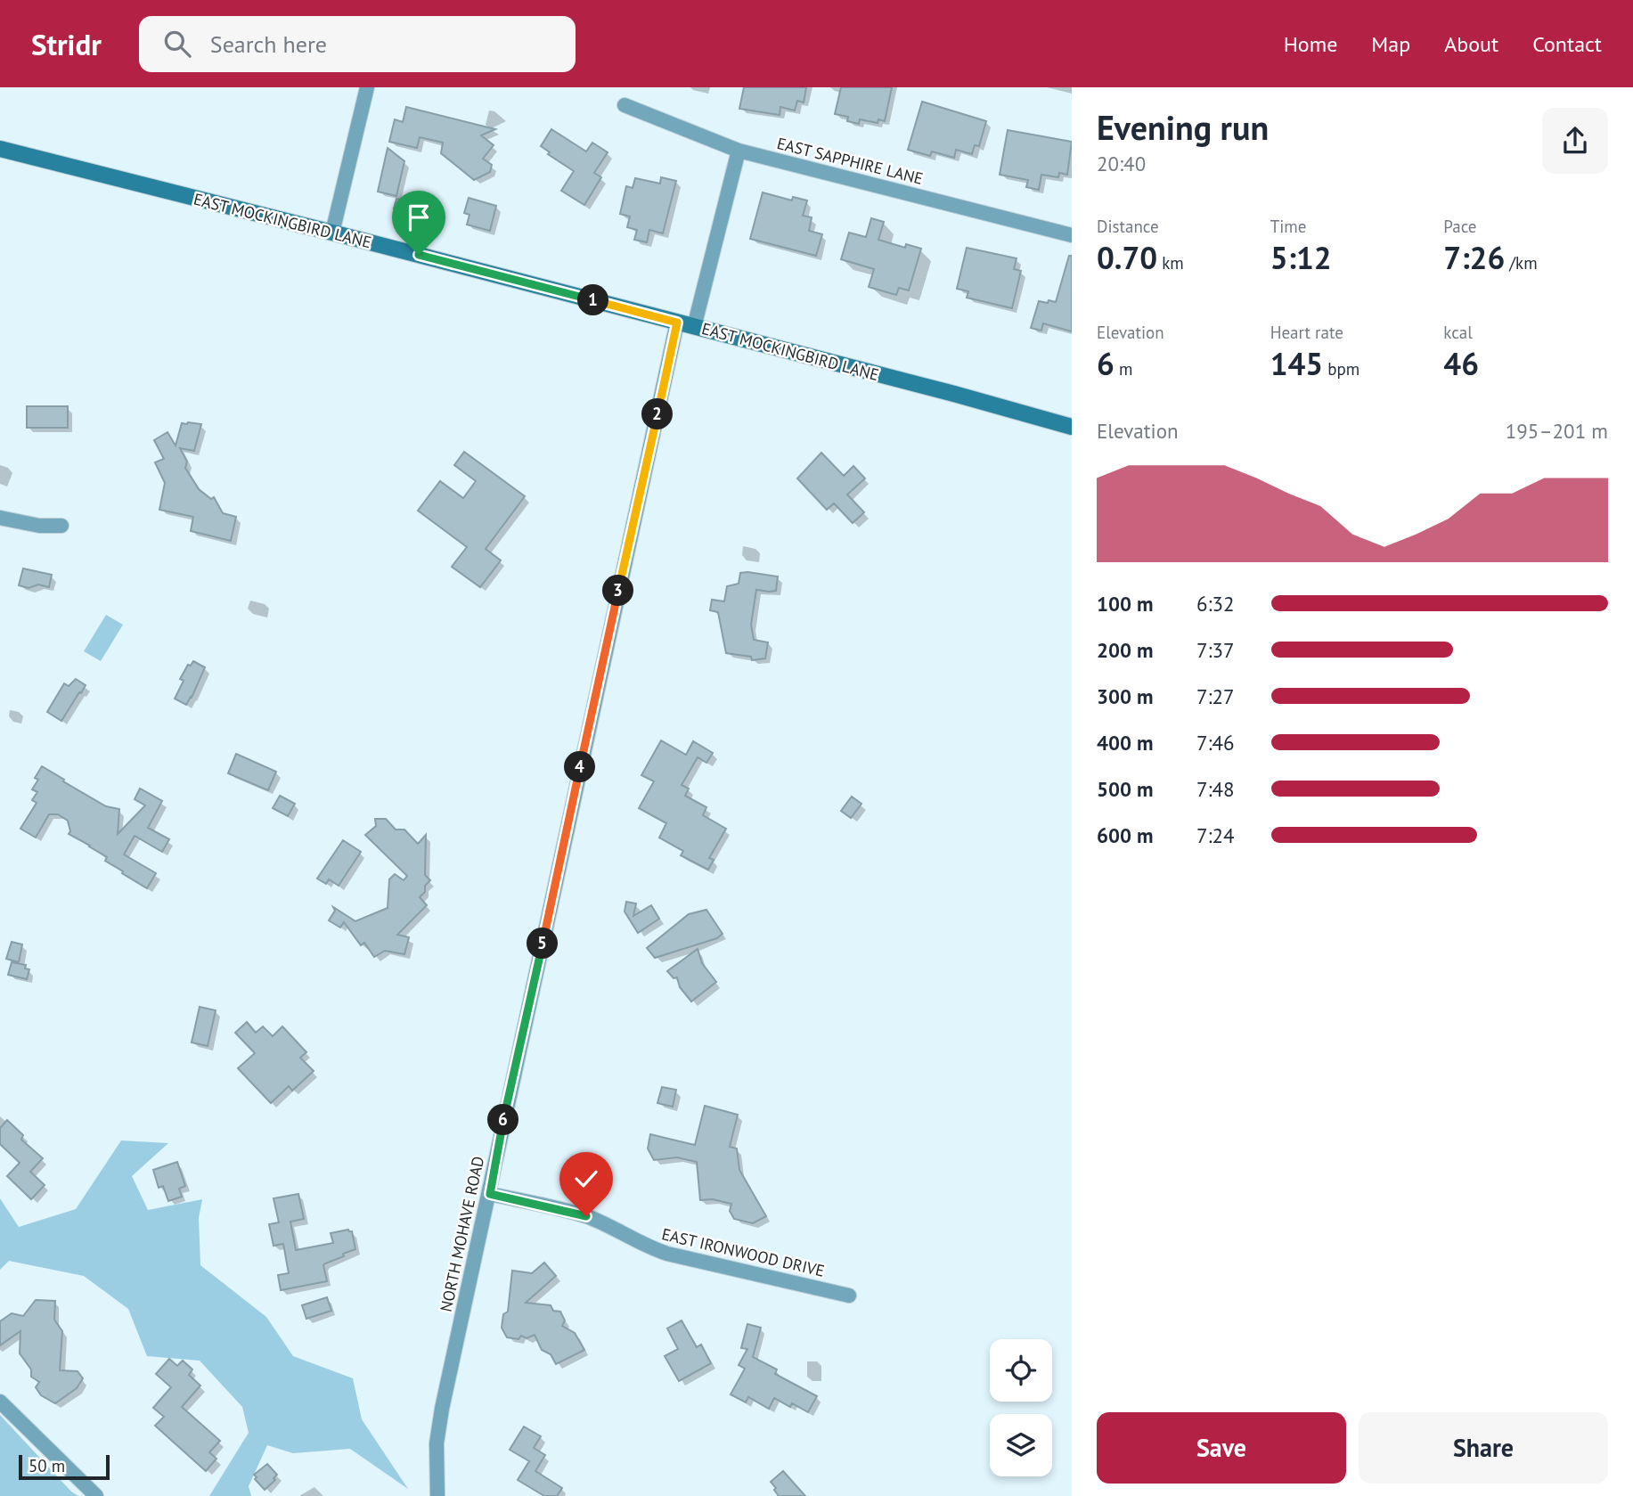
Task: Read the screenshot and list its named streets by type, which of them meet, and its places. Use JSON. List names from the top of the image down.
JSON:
{
  "streets": {
    "street": [
      "EAST SAPPHIRE LANE",
      "EAST MOCKINGBIRD LANE",
      "NORTH MOHAVE ROAD",
      "EAST IRONWOOD DRIVE"
    ]
  },
  "crossings": [
    ["EAST MOCKINGBIRD LANE", "NORTH MOHAVE ROAD"],
    ["NORTH MOHAVE ROAD", "EAST IRONWOOD DRIVE"]
  ],
  "scale_bar": "50 m",
  "page": {
    "header": "Stridr",
    "search": "Search here",
    "nav": [
      "Home",
      "Map",
      "About",
      "Contact"
    ],
    "heading": ["Evening run", "20:40"],
    "stats": [
      ["Distance", "0.70 km"],
      ["Time", "5:12"],
      ["Pace", "7:26 /km"],
      ["Elevation", "6 m"],
      ["Heart rate", "145 bpm"],
      ["kcal", "46"]
    ],
    "pins": [
      "1",
      "2",
      "3",
      "4",
      "5",
      "6"
    ],
    "chart": ["Elevation", "195–201 m"],
    "list": [
      {
        "name": "100 m",
        "note": "6:32"
      },
      {
        "name": "200 m",
        "note": "7:37"
      },
      {
        "name": "300 m",
        "note": "7:27"
      },
      {
        "name": "400 m",
        "note": "7:46"
      },
      {
        "name": "500 m",
        "note": "7:48"
      },
      {
        "name": "600 m",
        "note": "7:24"
      }
    ],
    "buttons": ["Save", "Share"],
    "scale": "50 m"
  }
}
